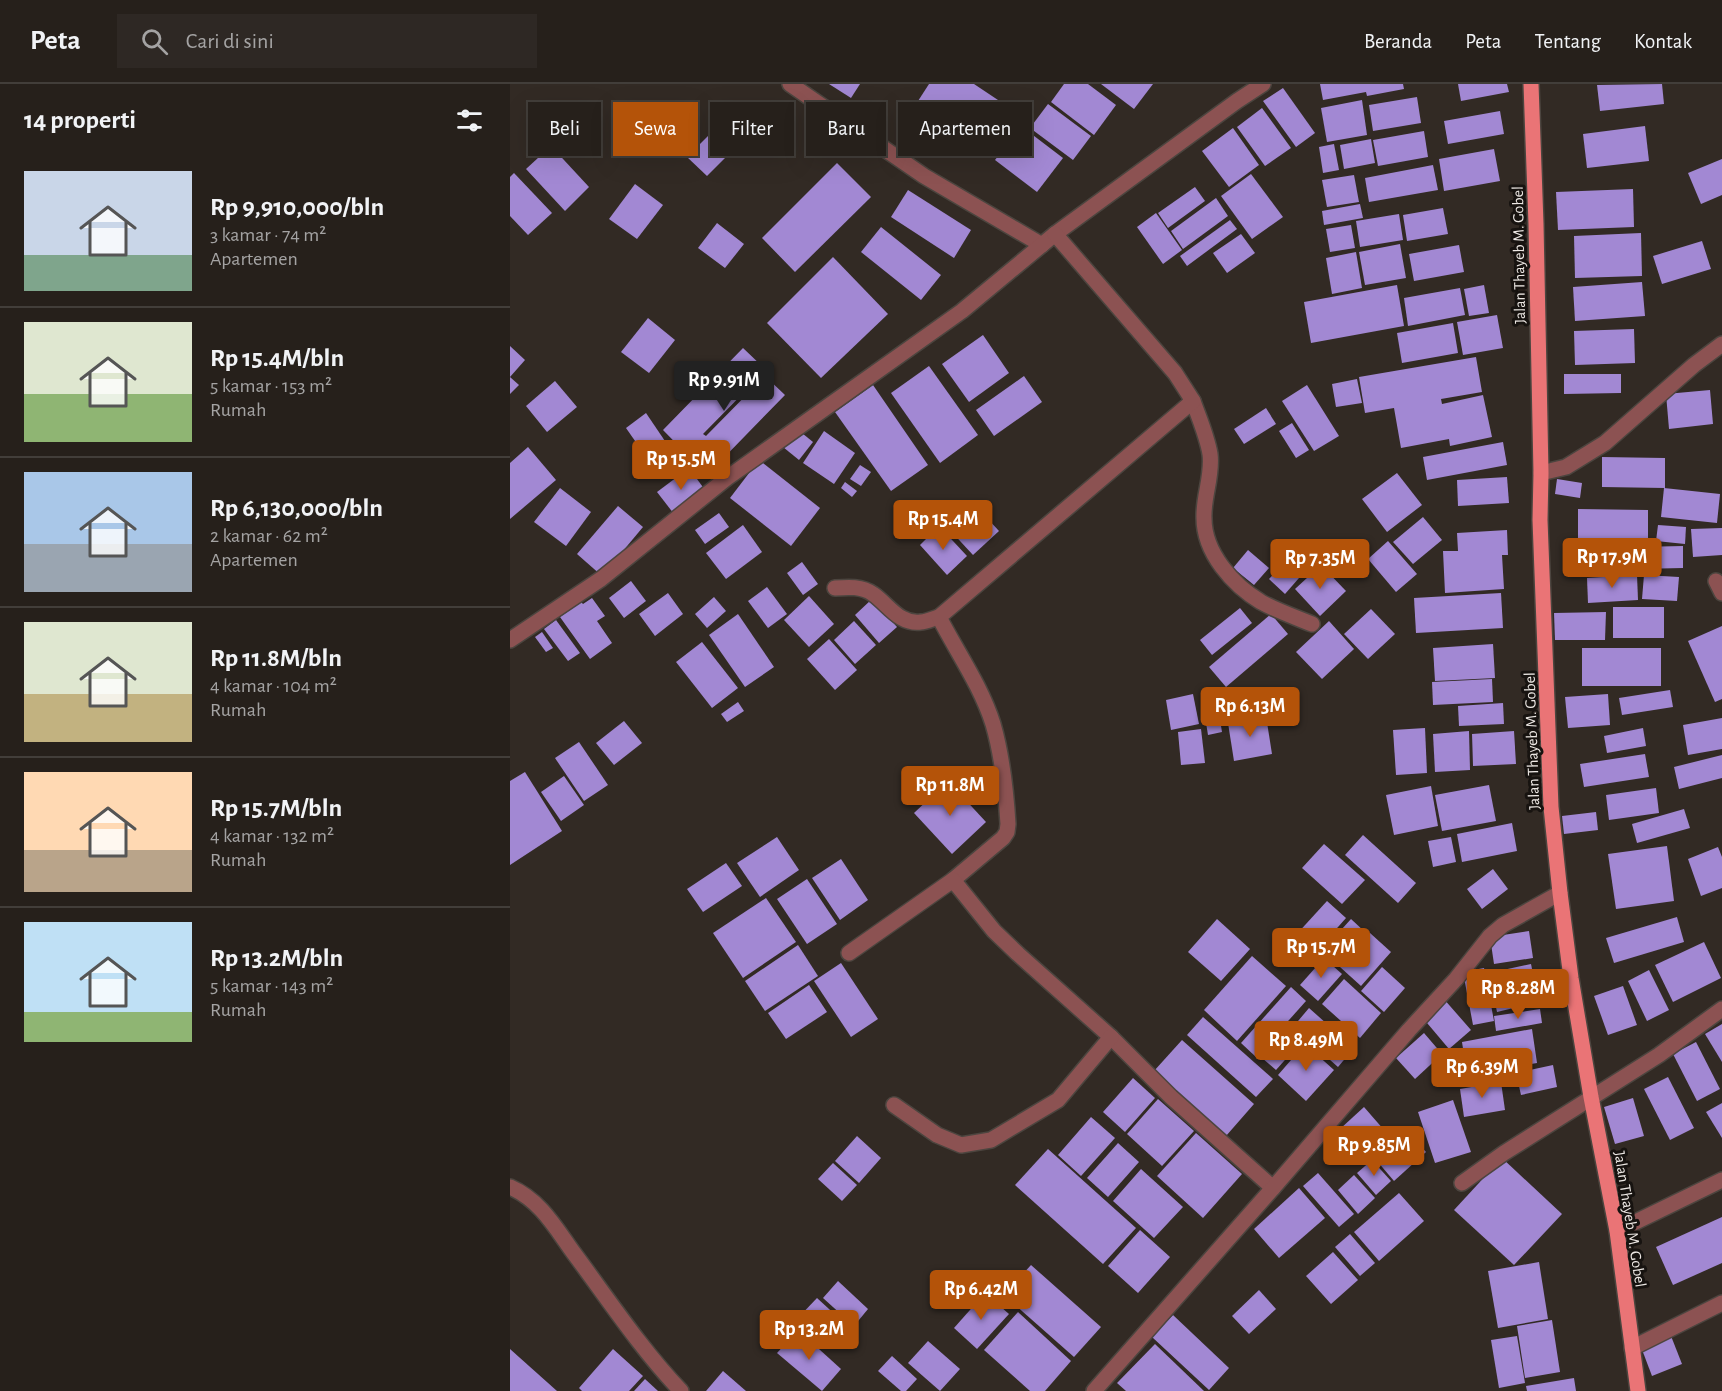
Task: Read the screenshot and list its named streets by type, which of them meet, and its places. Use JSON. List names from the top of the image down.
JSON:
{
  "streets": {
    "main road": ["Jalan Thayeb M. Gobel"]
  },
  "page": {
    "header": "Peta",
    "search": "Cari di sini",
    "nav": [
      "Beranda",
      "Peta",
      "Tentang",
      "Kontak"
    ],
    "heading": "14 properti",
    "chip": [
      "Beli",
      "Sewa",
      "Filter",
      "Baru",
      "Apartemen"
    ],
    "list": [
      {
        "name": "Rp 9,910,000/bln",
        "note": "3 kamar · 74 m² · Apartemen"
      },
      {
        "name": "Rp 15.4M/bln",
        "note": "5 kamar · 153 m² · Rumah"
      },
      {
        "name": "Rp 6,130,000/bln",
        "note": "2 kamar · 62 m² · Apartemen"
      },
      {
        "name": "Rp 11.8M/bln",
        "note": "4 kamar · 104 m² · Rumah"
      },
      {
        "name": "Rp 15.7M/bln",
        "note": "4 kamar · 132 m² · Rumah"
      },
      {
        "name": "Rp 13.2M/bln",
        "note": "5 kamar · 143 m² · Rumah"
      }
    ],
    "price": [
      "Rp 9.91M",
      "Rp 15.5M",
      "Rp 15.4M",
      "Rp 17.9M",
      "Rp 7.35M",
      "Rp 6.13M",
      "Rp 11.8M",
      "Rp 15.7M",
      "Rp 8.28M",
      "Rp 8.49M",
      "Rp 6.39M",
      "Rp 9.85M",
      "Rp 6.42M",
      "Rp 13.2M"
    ]
  }
}
